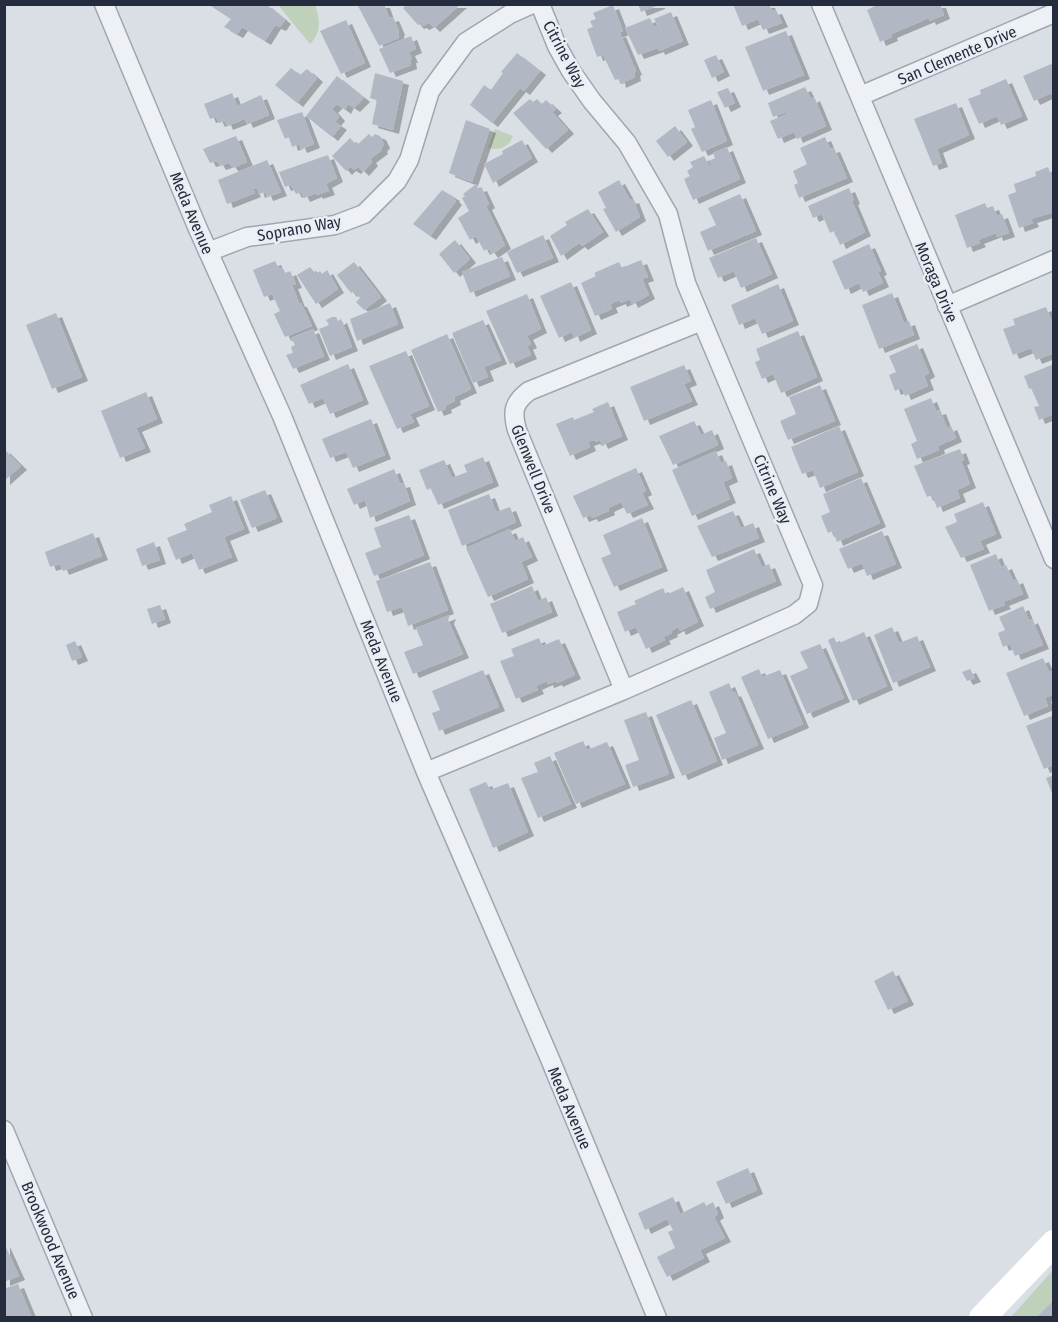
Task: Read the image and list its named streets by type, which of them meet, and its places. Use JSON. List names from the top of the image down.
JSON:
{
  "streets": {
    "street": [
      "Citrine Way",
      "San Clemente Drive",
      "Meda Avenue",
      "Soprano Way",
      "Moraga Drive",
      "Glenwell Drive",
      "Brookwood Avenue"
    ]
  },
  "crossings": [
    ["Citrine Way", "Meda Avenue"],
    ["Citrine Way", "Glenwell Drive"],
    ["San Clemente Drive", "Moraga Drive"],
    ["Meda Avenue", "Soprano Way"]
  ]
}
